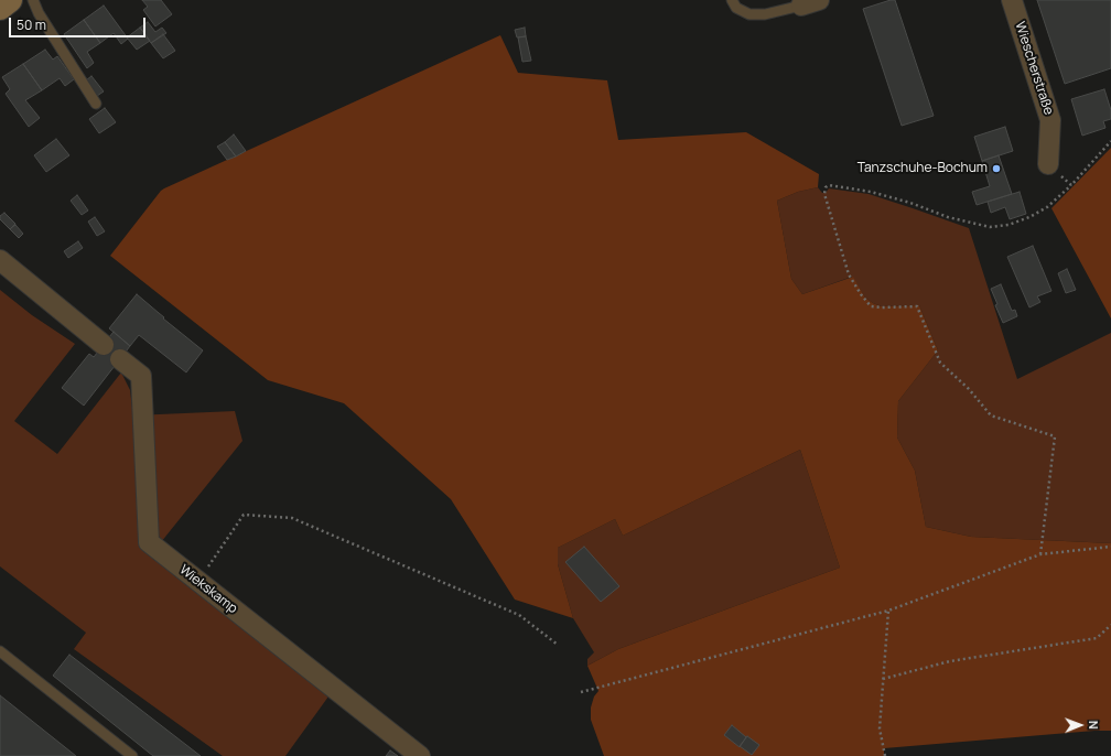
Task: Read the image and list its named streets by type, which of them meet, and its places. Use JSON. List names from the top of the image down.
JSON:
{
  "streets": {
    "street": ["Wiescherstraße", "Wiekskamp"]
  },
  "places": ["Tanzschuhe-Bochum"],
  "scale_bar": "50 m",
  "north": "right"
}
